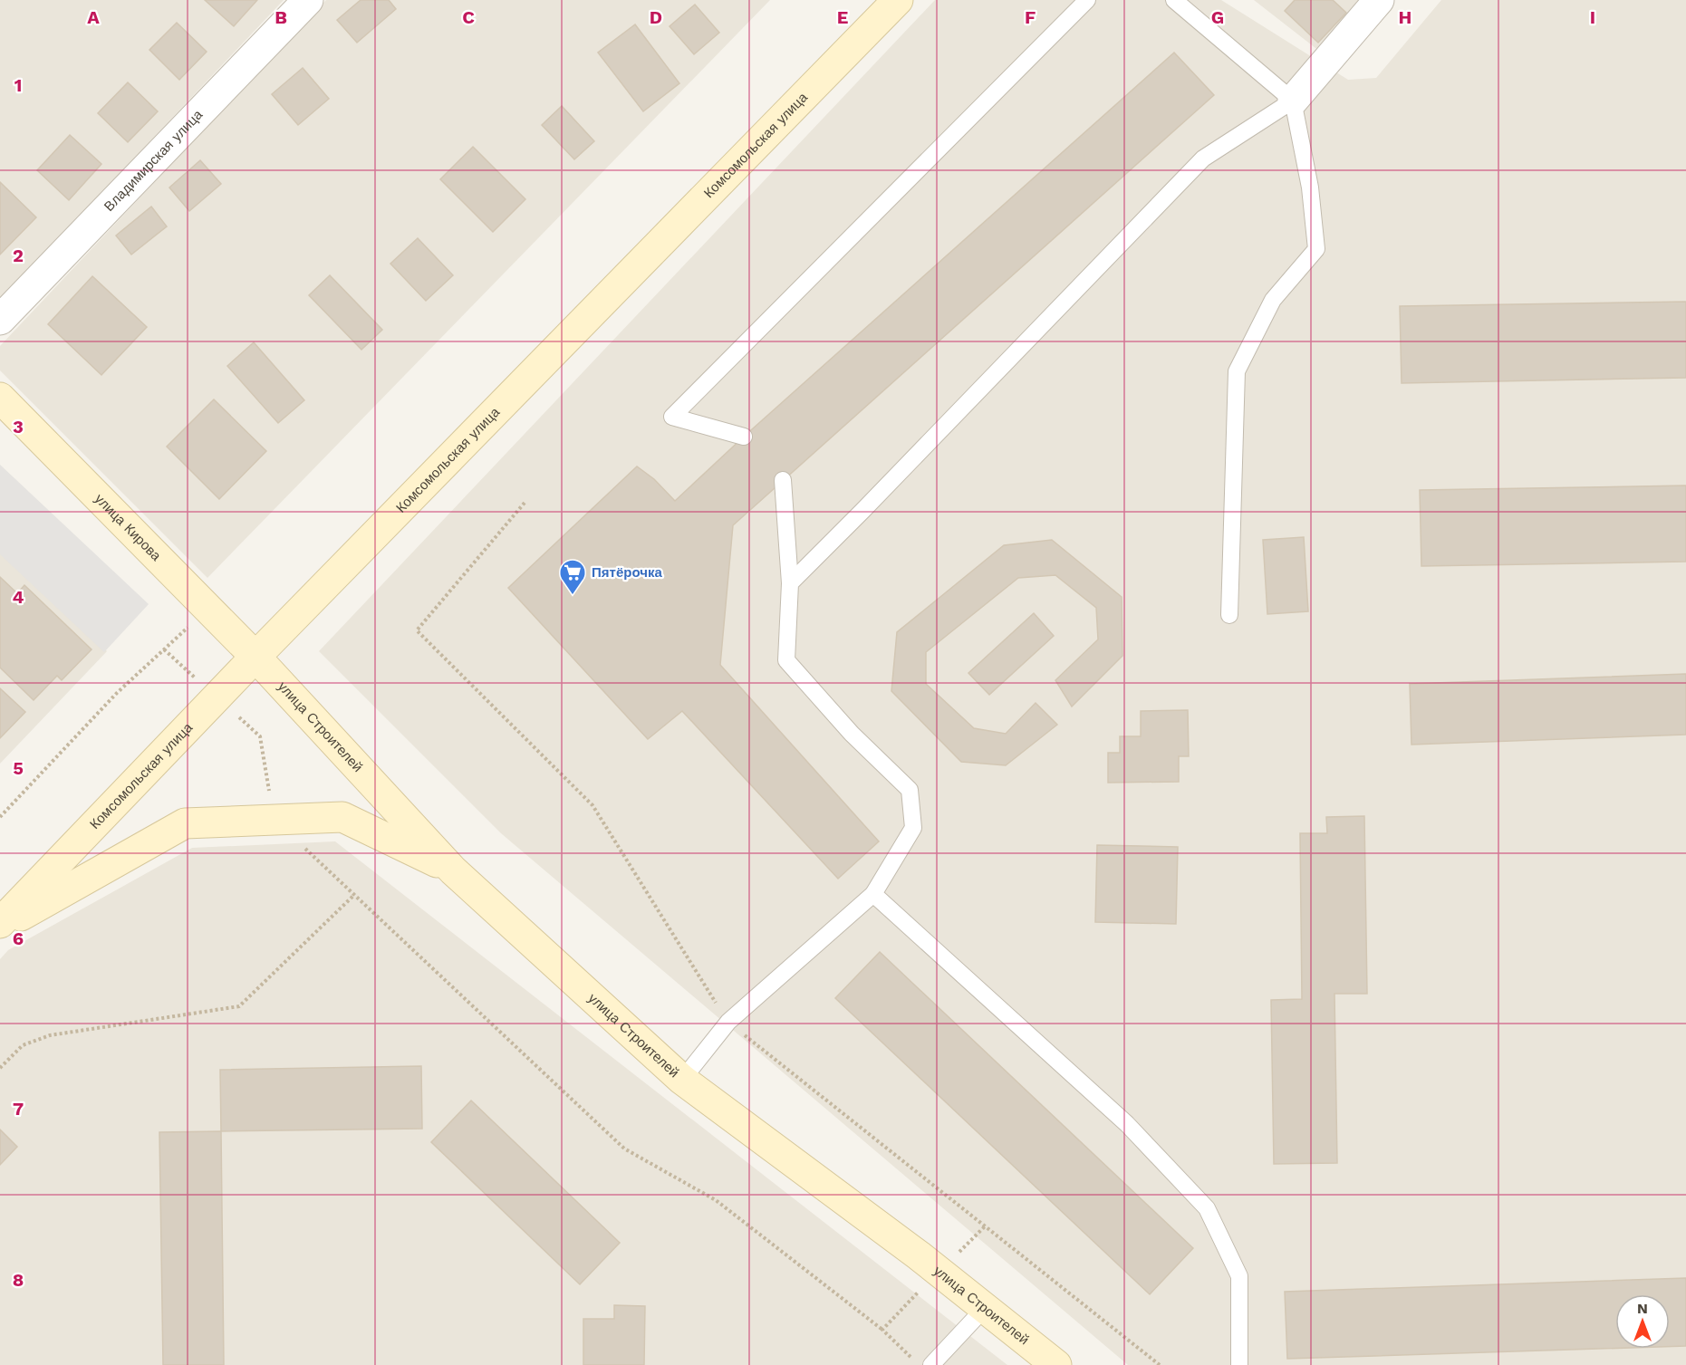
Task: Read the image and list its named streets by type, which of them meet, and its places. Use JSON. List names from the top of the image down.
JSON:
{
  "streets": {
    "main road": ["Комсомольская улица", "улица Кирова", "улица Строителей"],
    "street": ["Владимирская улица"]
  },
  "crossings": [
    ["Комсомольская улица", "улица Кирова"],
    ["Комсомольская улица", "улица Строителей"],
    ["улица Кирова", "улица Строителей"]
  ],
  "places": {
    "supermarket": ["Пятёрочка"]
  },
  "north": "top",
  "grid": {
    "columns": [
      "A",
      "B",
      "C",
      "D",
      "E",
      "F",
      "G",
      "H",
      "I"
    ],
    "rows": [
      "1",
      "2",
      "3",
      "4",
      "5",
      "6",
      "7",
      "8"
    ]
  }
}
